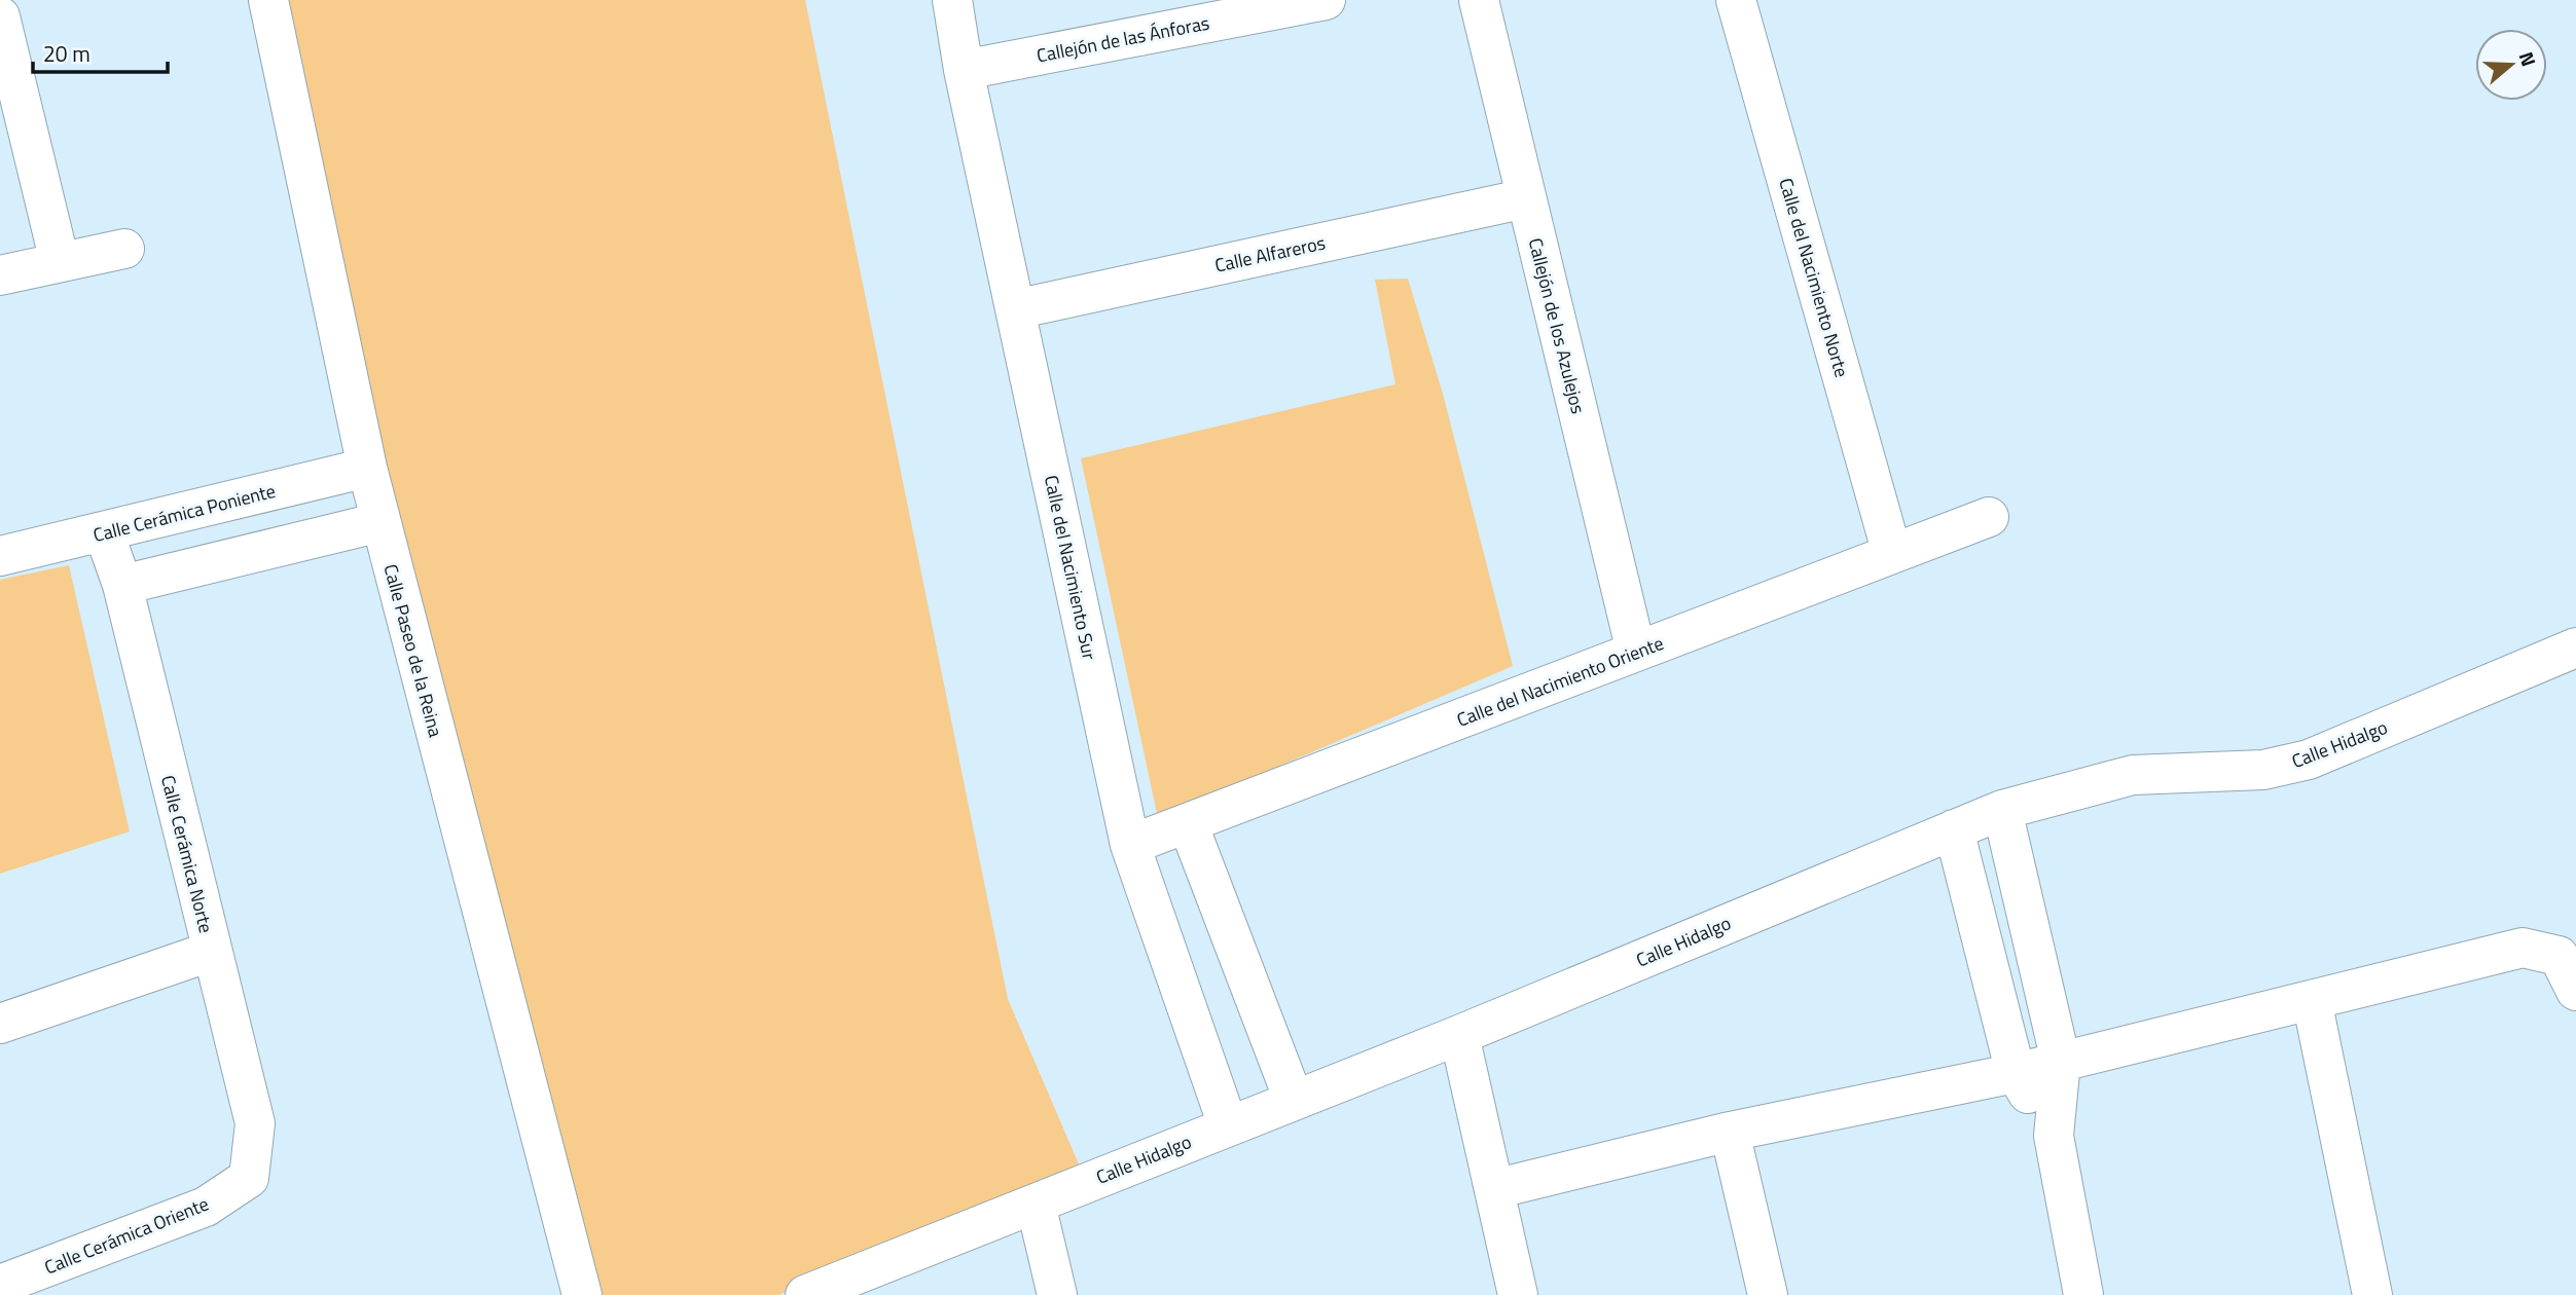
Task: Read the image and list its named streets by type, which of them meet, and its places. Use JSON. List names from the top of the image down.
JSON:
{
  "streets": {
    "street": [
      "Callejón de las Ánforas",
      "Calle Alfareros",
      "Calle del Nacimiento Norte",
      "Callejón de los Azulejos",
      "Calle Cerámica Poniente",
      "Calle del Nacimiento Sur",
      "Calle Paseo de la Reina",
      "Calle del Nacimiento Oriente",
      "Calle Hidalgo",
      "Calle Cerámica Norte",
      "Calle Cerámica Oriente"
    ]
  },
  "crossings": [
    ["Callejón de las Ánforas", "Calle del Nacimiento Sur"],
    ["Calle Alfareros", "Callejón de los Azulejos"],
    ["Calle Alfareros", "Calle del Nacimiento Sur"],
    ["Calle del Nacimiento Norte", "Calle del Nacimiento Oriente"],
    ["Callejón de los Azulejos", "Calle del Nacimiento Oriente"],
    ["Calle Cerámica Poniente", "Calle Paseo de la Reina"],
    ["Calle Cerámica Poniente", "Calle Cerámica Norte"],
    ["Calle del Nacimiento Sur", "Calle del Nacimiento Oriente"],
    ["Calle del Nacimiento Sur", "Calle Hidalgo"],
    ["Calle Cerámica Norte", "Calle Cerámica Oriente"]
  ],
  "scale_bar": "20 m",
  "north": "right"
}
